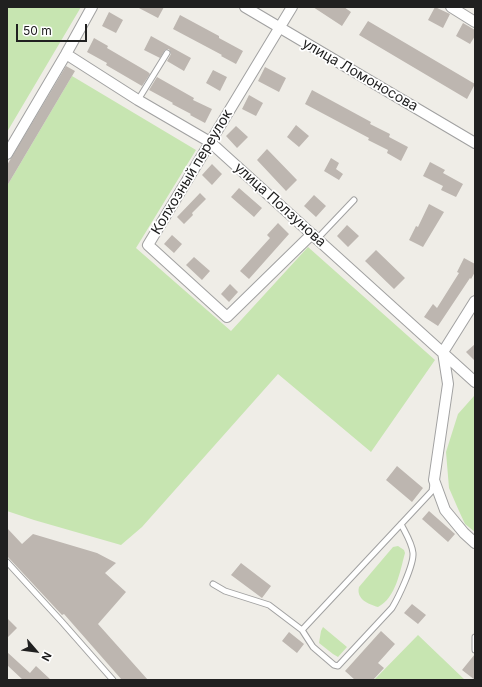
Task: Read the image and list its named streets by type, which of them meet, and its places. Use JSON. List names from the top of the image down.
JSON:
{
  "streets": {
    "street": ["улица Ломоносова", "Колхозный переулок", "улица Ползунова"]
  },
  "crossings": [
    ["улица Ломоносова", "Колхозный переулок"],
    ["Колхозный переулок", "улица Ползунова"]
  ],
  "scale_bar": "50 m",
  "north": "bottom right"
}
